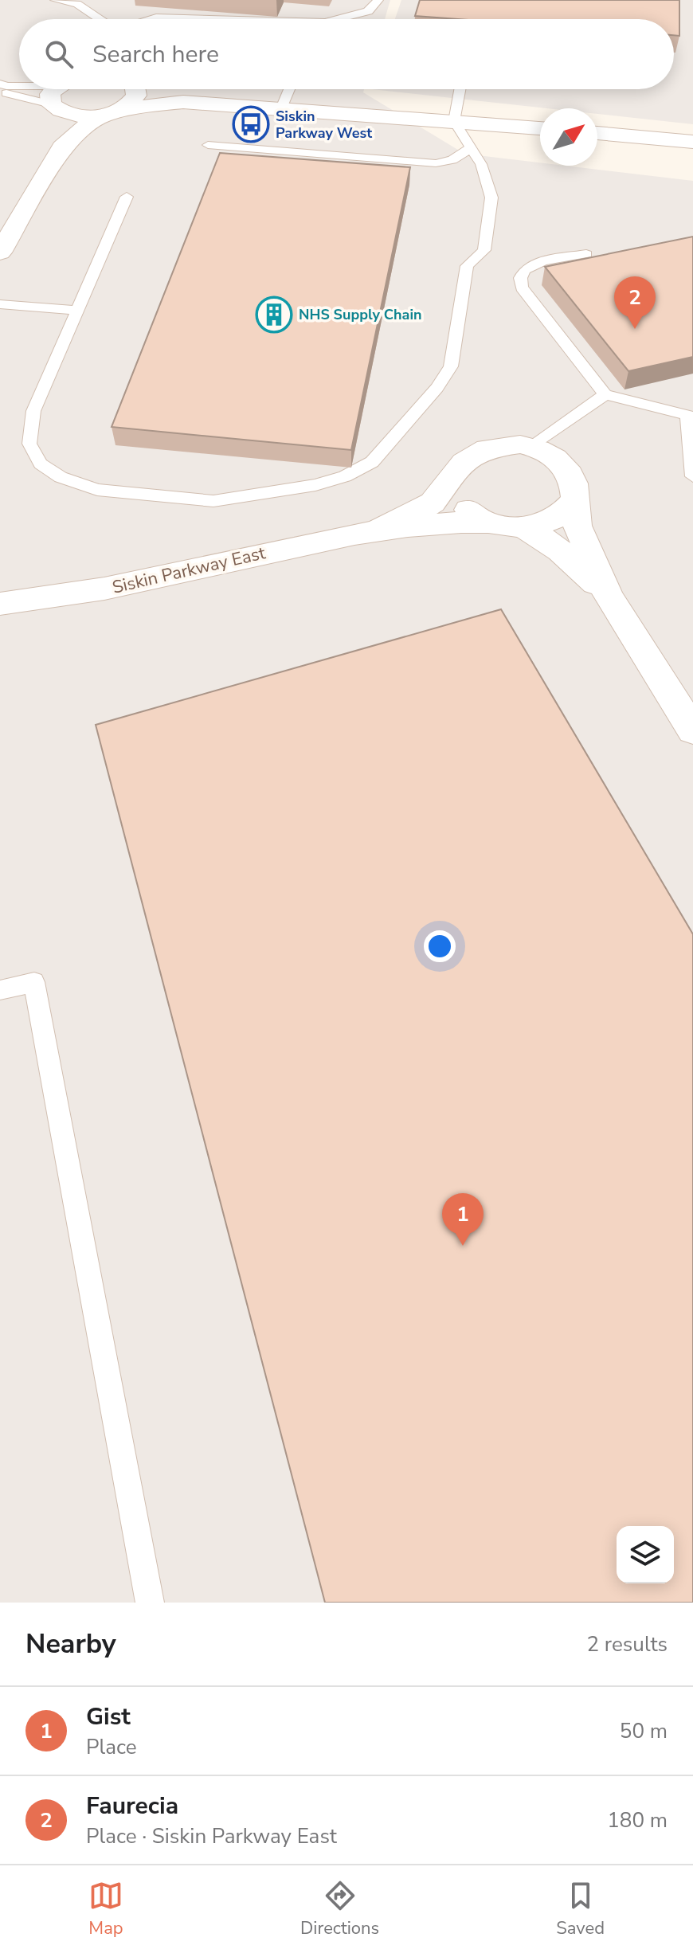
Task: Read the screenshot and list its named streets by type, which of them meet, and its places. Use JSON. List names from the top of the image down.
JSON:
{
  "streets": {
    "street": ["Siskin Parkway East"]
  },
  "places": {
    "bus stop": ["Siskin Parkway West"],
    "building": ["NHS Supply Chain"]
  },
  "north": "top right",
  "page": {
    "search": "Search here",
    "pins": ["2", "1"],
    "heading": ["Nearby", "2 results"],
    "list": [
      {
        "mark": "1",
        "name": "Gist",
        "note": "Place",
        "value": "50 m"
      },
      {
        "mark": "2",
        "name": "Faurecia",
        "note": "Place · Siskin Parkway East",
        "value": "180 m"
      }
    ],
    "nav": ["Map", "Directions", "Saved"]
  }
}
